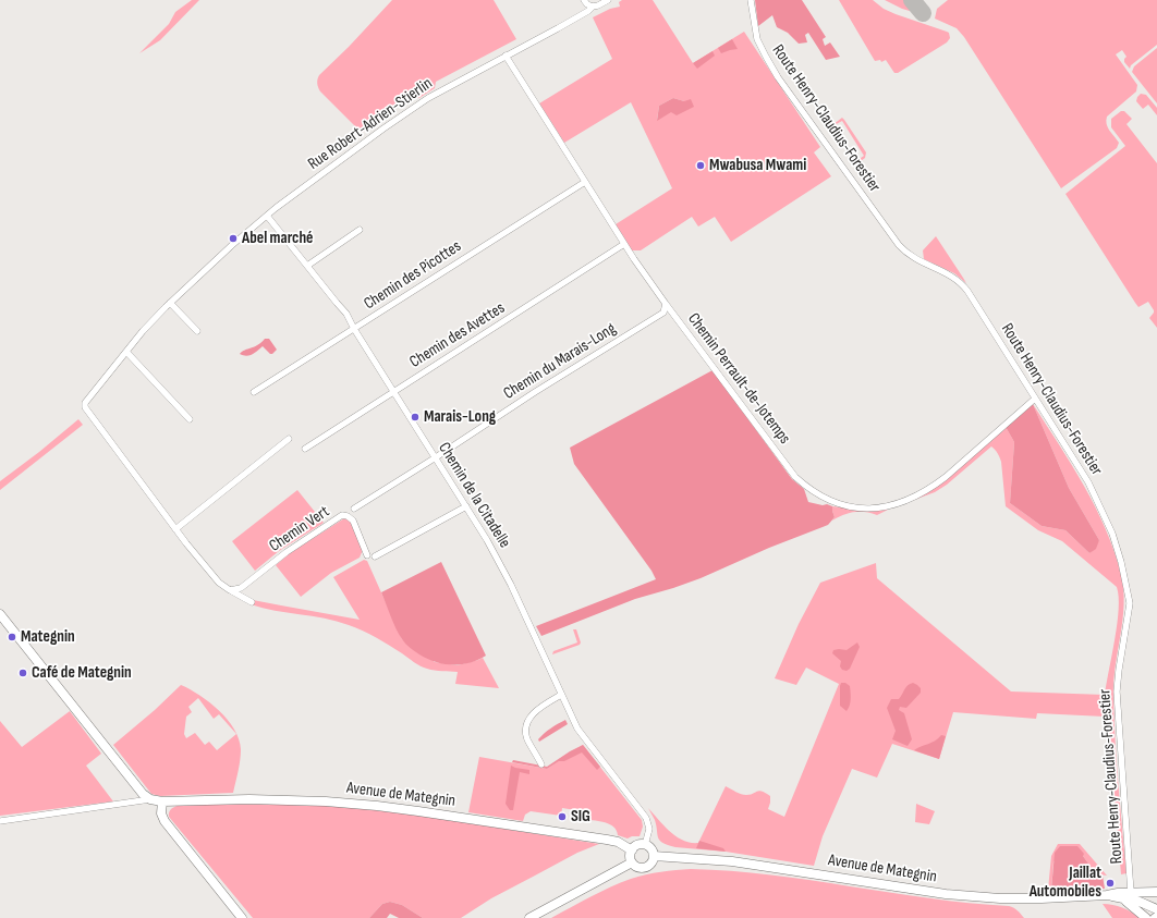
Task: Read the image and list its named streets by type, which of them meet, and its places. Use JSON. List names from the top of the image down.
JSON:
{
  "streets": {
    "main road": ["Avenue de Mategnin"],
    "street": [
      "Route Henry-Claudius-Forestier",
      "Rue Robert-Adrien-Stierlin",
      "Chemin des Picottes",
      "Chemin des Avettes",
      "Chemin du Marais-Long",
      "Chemin Perrault-de-Jotemps",
      "Chemin de la Citadelle",
      "Chemin Vert"
    ]
  },
  "crossings": [
    ["Route Henry-Claudius-Forestier", "Chemin Perrault-de-Jotemps"],
    ["Route Henry-Claudius-Forestier", "Avenue de Mategnin"],
    ["Rue Robert-Adrien-Stierlin", "Chemin Perrault-de-Jotemps"],
    ["Rue Robert-Adrien-Stierlin", "Chemin de la Citadelle"],
    ["Chemin des Picottes", "Chemin Perrault-de-Jotemps"],
    ["Chemin des Picottes", "Chemin de la Citadelle"],
    ["Chemin des Avettes", "Chemin Perrault-de-Jotemps"],
    ["Chemin des Avettes", "Chemin de la Citadelle"],
    ["Chemin du Marais-Long", "Chemin Perrault-de-Jotemps"],
    ["Chemin du Marais-Long", "Chemin de la Citadelle"],
    ["Chemin de la Citadelle", "Avenue de Mategnin"]
  ],
  "places": [
    "Mwabusa Mwami",
    "Abel marché",
    "Marais-Long",
    "Mategnin",
    "Café de Mategnin",
    "SIG",
    "Jaillat Automobiles"
  ]
}
